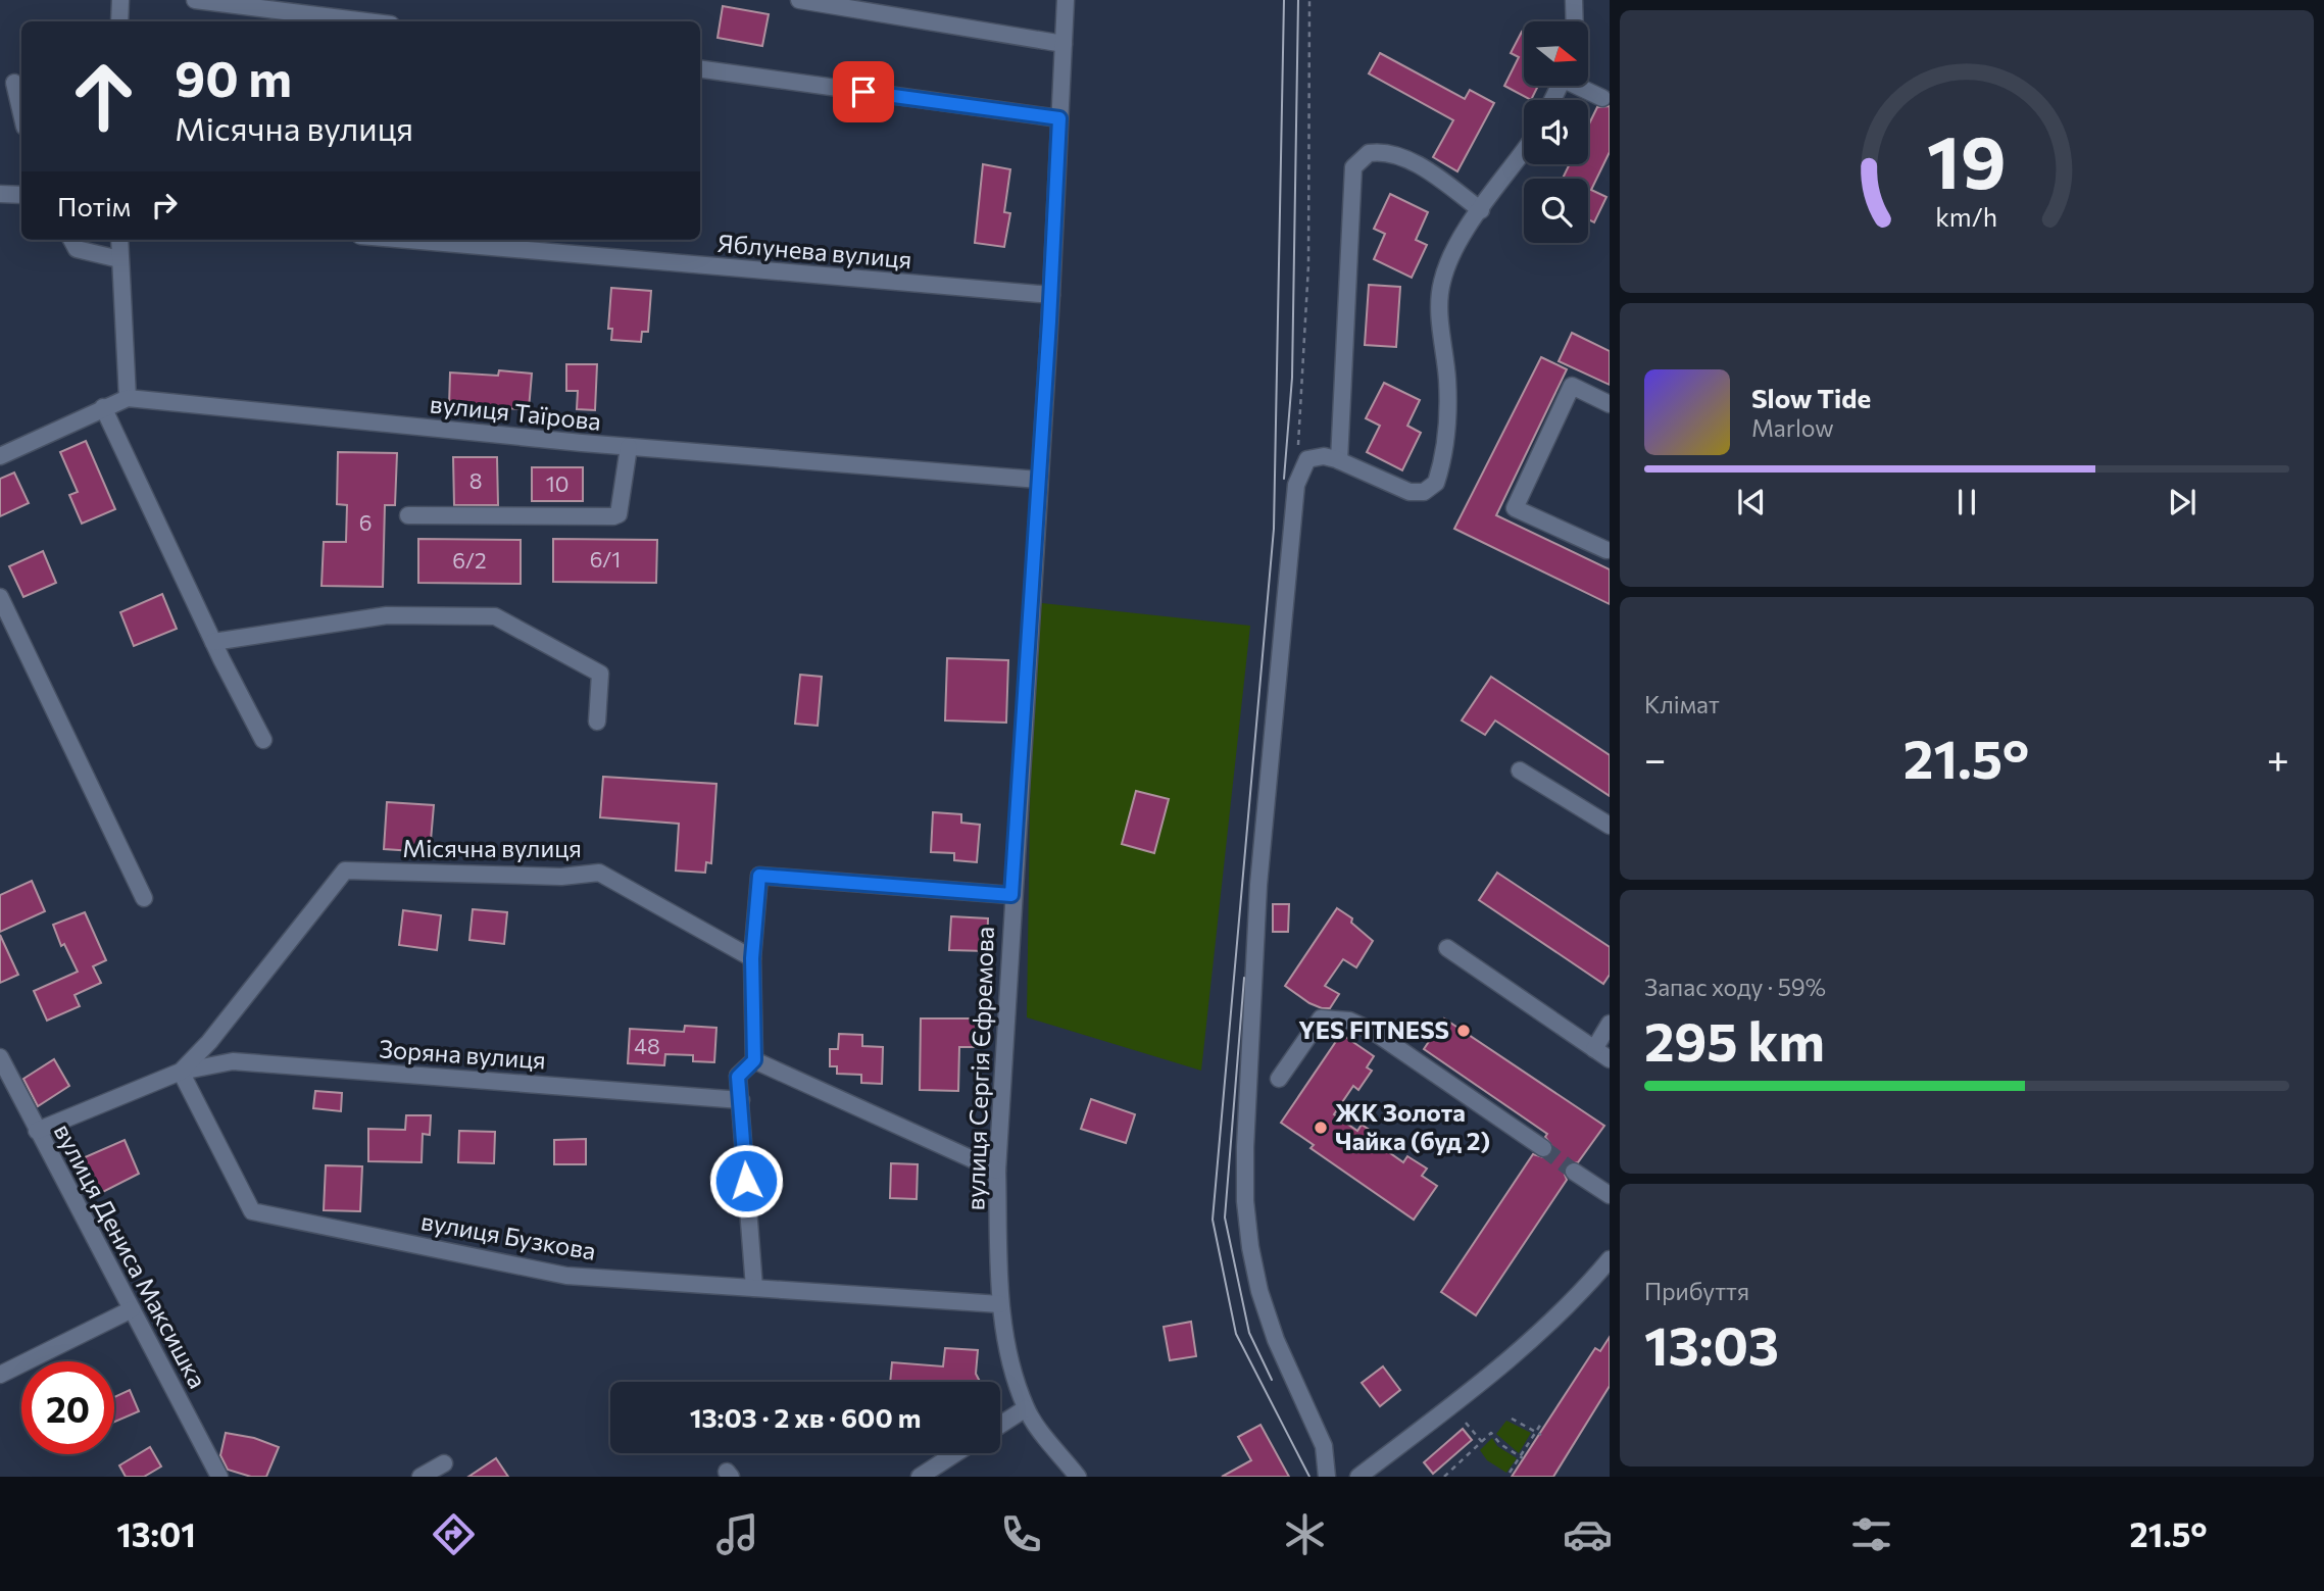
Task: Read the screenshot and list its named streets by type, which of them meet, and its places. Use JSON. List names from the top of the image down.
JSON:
{
  "streets": {
    "street": [
      "Яблунева вулиця",
      "вулиця Таїрова",
      "Місячна вулиця",
      "Зоряна вулиця",
      "вулиця Сергія Єфремова",
      "вулиця Бузкова",
      "вулиця Дениса Максишка"
    ]
  },
  "crossings": [
    ["Яблунева вулиця", "вулиця Сергія Єфремова"],
    ["вулиця Таїрова", "вулиця Сергія Єфремова"],
    ["Місячна вулиця", "Зоряна вулиця"],
    ["Місячна вулиця", "вулиця Бузкова"],
    ["Зоряна вулиця", "вулиця Бузкова"],
    ["вулиця Сергія Єфремова", "вулиця Бузкова"]
  ],
  "places": ["YES FITNESS", "ЖК Золота Чайка (буд 2)"],
  "house_numbers": [
    "8",
    "10",
    "6",
    "6/1",
    "6/2",
    "48"
  ],
  "north": "right",
  "page": {
    "turn": ["90 m", "Місячна вулиця"],
    "then": "Потім",
    "song": ["Slow Tide", "Marlow"],
    "tile": [
      "Клімат",
      ["Запас ходу · 59%", "295 km"],
      ["Прибуття", "13:03"]
    ],
    "heat": ["−", "21.5°", "+"],
    "limit": "20",
    "trip": "13:03 · 2 хв · 600 m",
    "tabs": ["13:01", "21.5°"],
    "gauge": ["19", "km/h"]
  }
}
